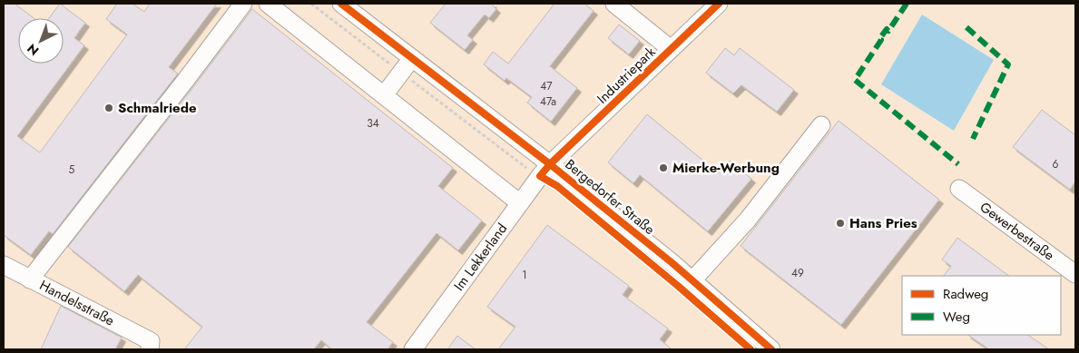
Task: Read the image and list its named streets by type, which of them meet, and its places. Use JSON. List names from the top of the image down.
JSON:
{
  "streets": {
    "street": [
      "Industriepark",
      "Bergedorfer Straße",
      "Gewerbestraße",
      "Im Lekkerland",
      "Handelsstraße"
    ]
  },
  "crossings": [
    ["Industriepark", "Bergedorfer Straße"],
    ["Industriepark", "Im Lekkerland"],
    ["Bergedorfer Straße", "Im Lekkerland"]
  ],
  "places": ["Schmalriede", "Mierke-Werbung", "Hans Pries"],
  "house_numbers": [
    "47",
    "47a",
    "34",
    "6",
    "5",
    "49",
    "1"
  ],
  "legend": ["Radweg", "Weg"],
  "north": "bottom left"
}
